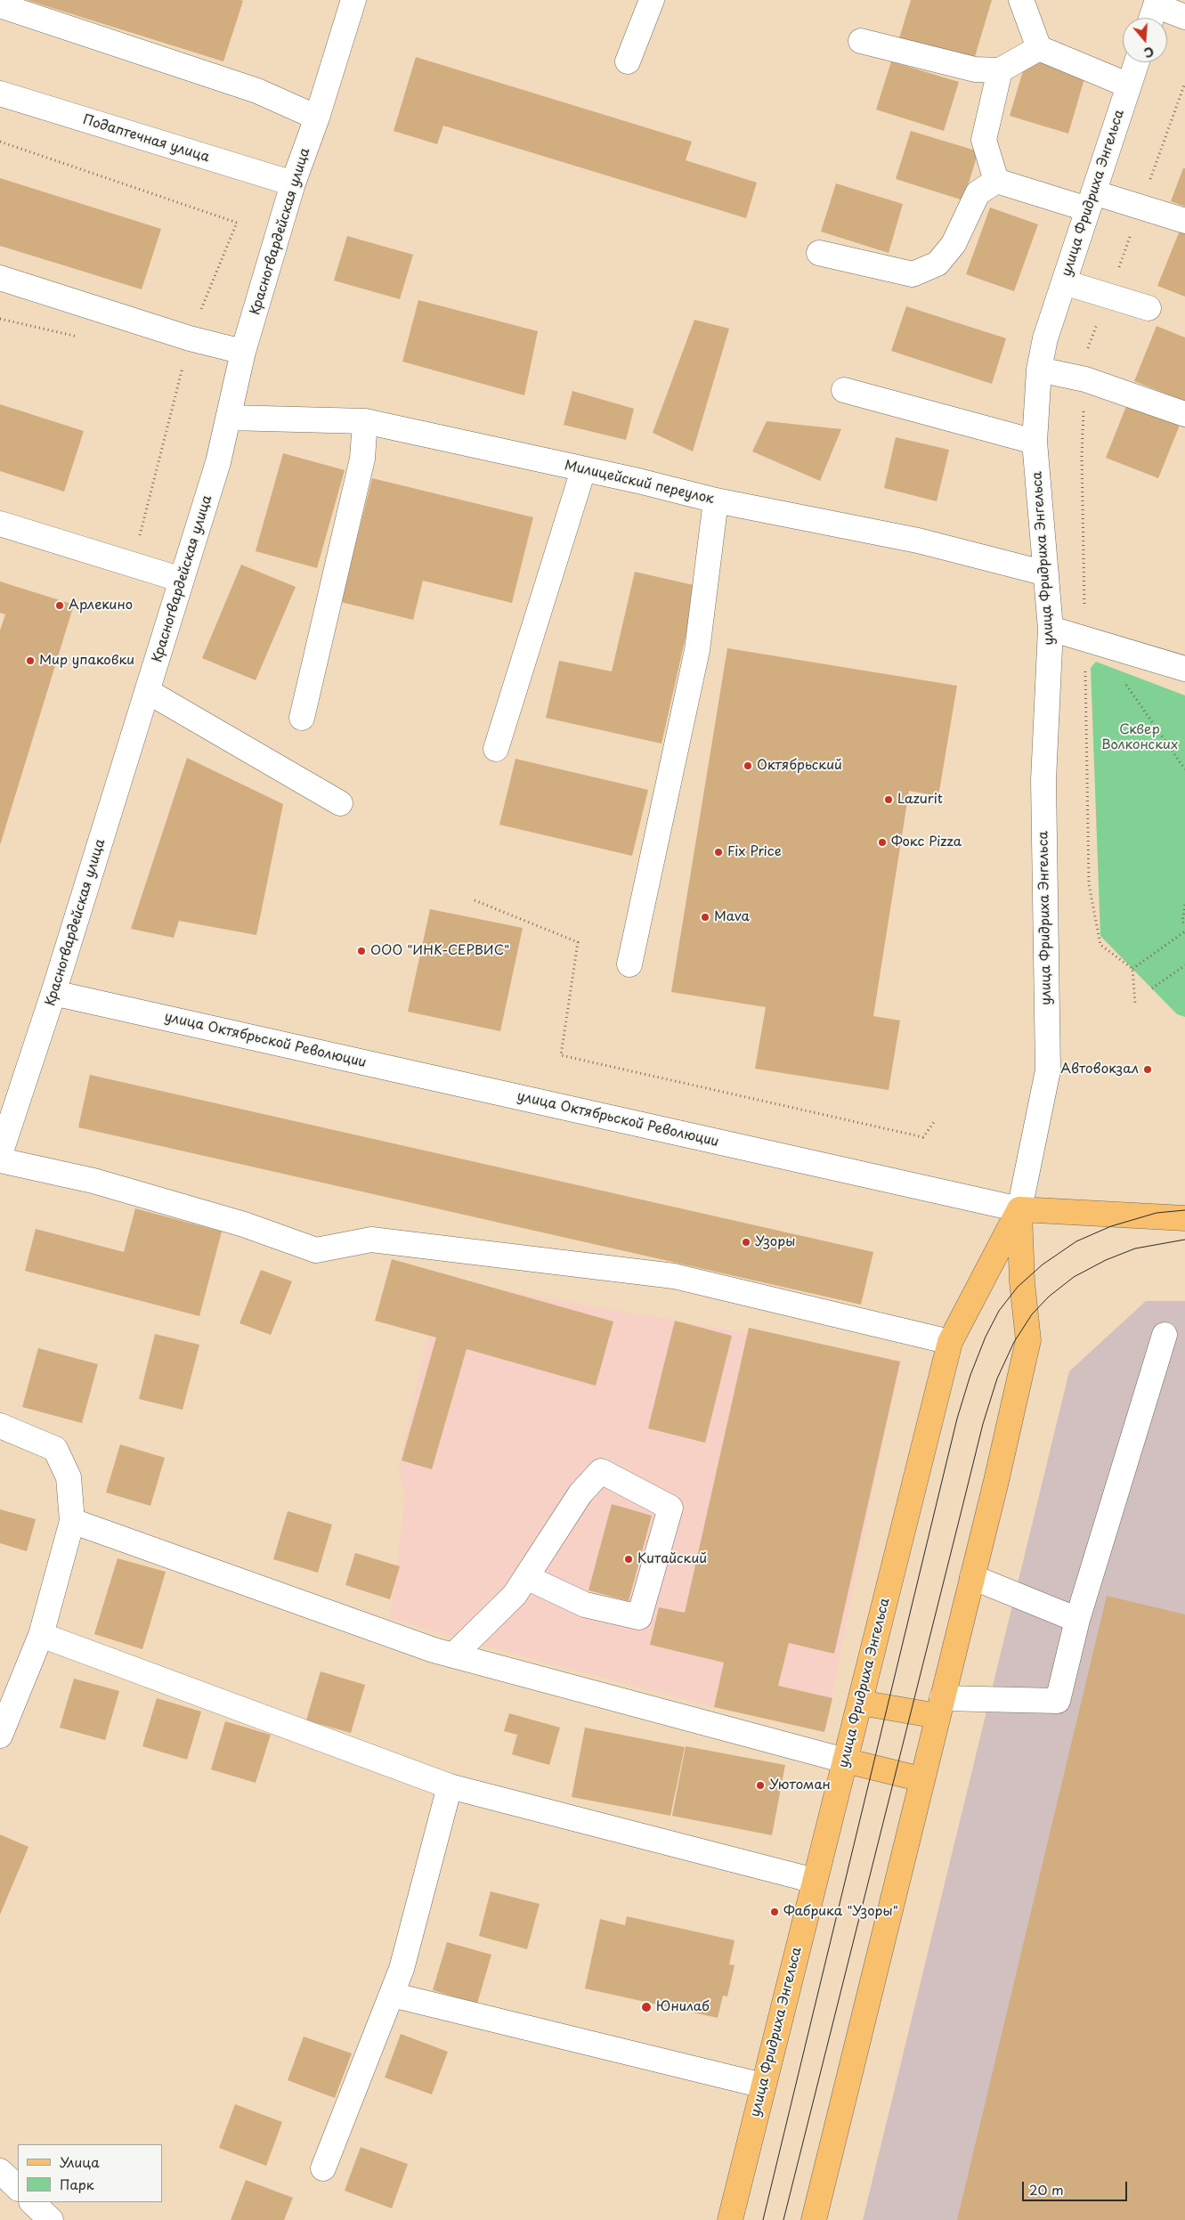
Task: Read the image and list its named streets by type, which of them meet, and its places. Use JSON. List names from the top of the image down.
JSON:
{
  "streets": {
    "main road": ["улица Фридриха Энгельса", "улица Октябрьской Революции"],
    "street": ["Подаптечная улица", "Красногвардейская улица", "Милицейский переулок"]
  },
  "crossings": [
    ["Подаптечная улица", "Красногвардейская улица"],
    ["улица Фридриха Энгельса", "Милицейский переулок"],
    ["улица Фридриха Энгельса", "улица Октябрьской Революции"],
    ["Красногвардейская улица", "Милицейский переулок"],
    ["Красногвардейская улица", "улица Октябрьской Революции"]
  ],
  "parks": ["Сквер Волконских"],
  "places": [
    "Арлекино",
    "Мир упаковки",
    "Октябрьский",
    "Lazurit",
    "Фокс Pizza",
    "Fix Price",
    "Mava",
    "ООО \"ИНК-СЕРВИС\"",
    "Автовокзал",
    "Узоры",
    "Китайский",
    "Уютоман",
    "Фабрика \"Узоры\"",
    "Юнилаб"
  ],
  "legend": ["Улица", "Парк"],
  "scale_bar": "20 m",
  "north": "bottom"
}
